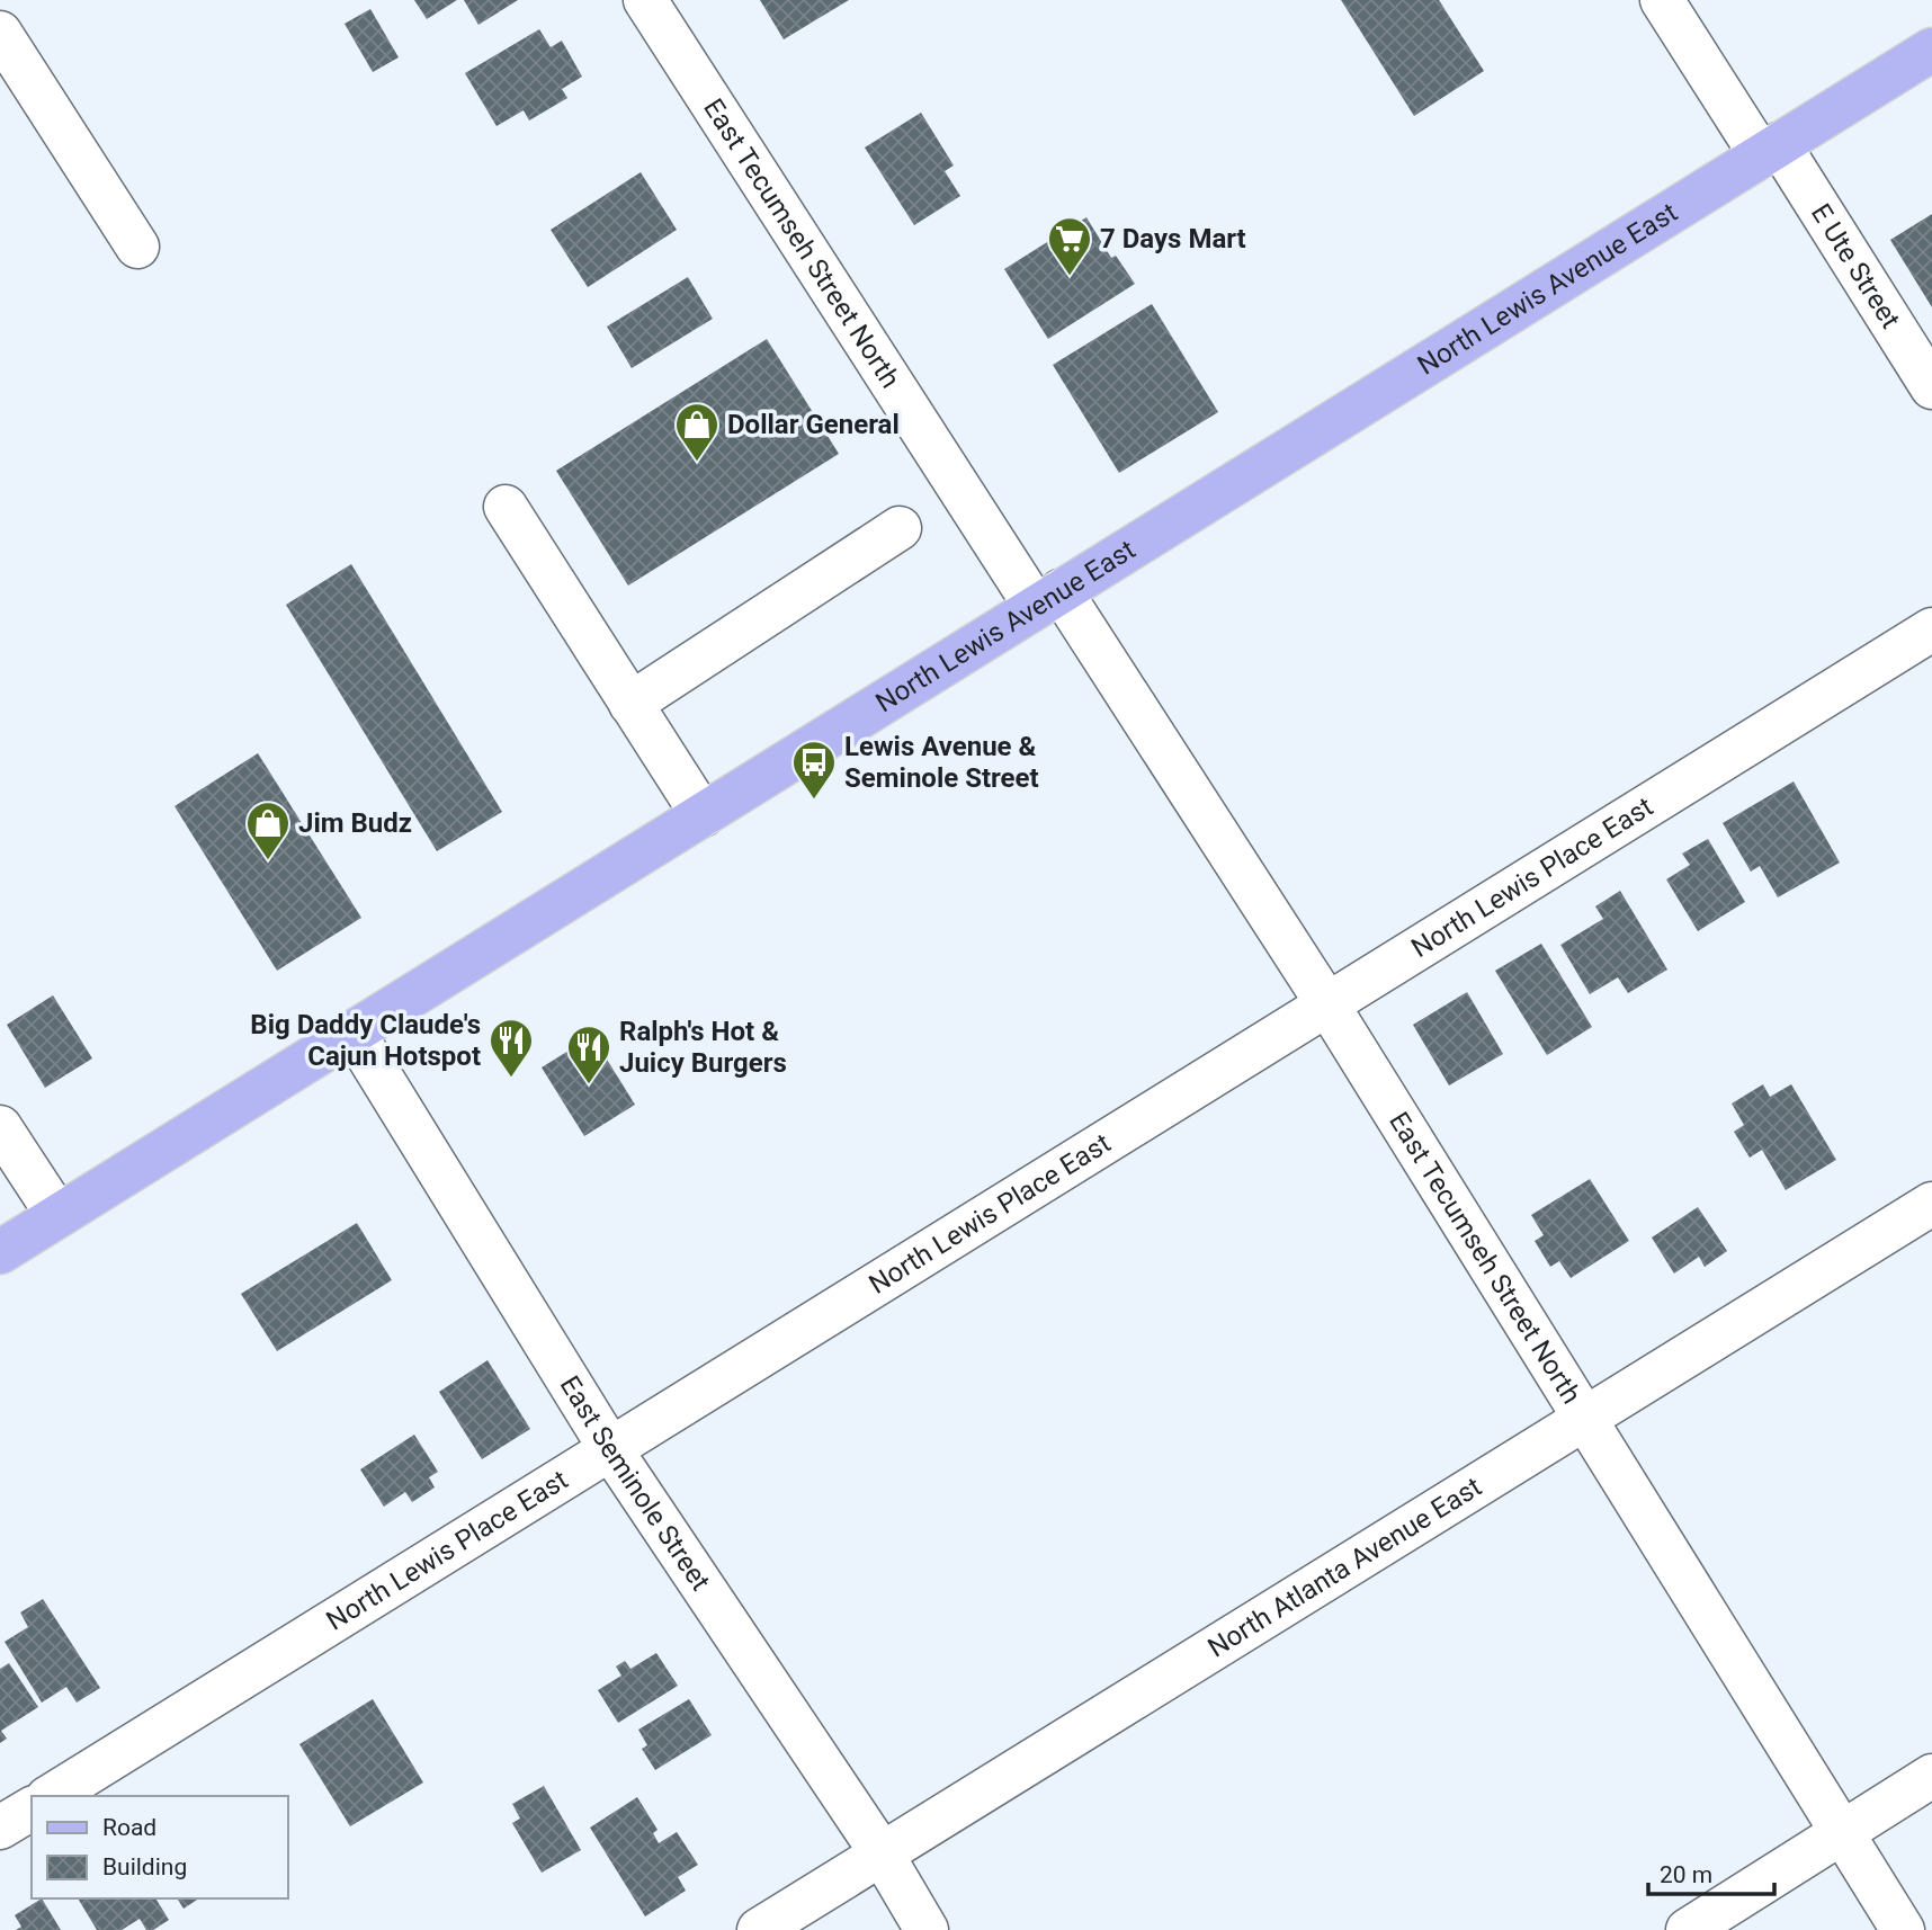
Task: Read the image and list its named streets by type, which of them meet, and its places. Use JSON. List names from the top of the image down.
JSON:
{
  "streets": {
    "main road": ["North Lewis Avenue East"],
    "street": [
      "East Tecumseh Street North",
      "E Ute Street",
      "North Lewis Place East",
      "East Seminole Street",
      "North Atlanta Avenue East"
    ]
  },
  "crossings": [
    ["East Tecumseh Street North", "North Lewis Avenue East"],
    ["East Tecumseh Street North", "North Lewis Place East"],
    ["East Tecumseh Street North", "North Atlanta Avenue East"],
    ["E Ute Street", "North Lewis Avenue East"],
    ["North Lewis Avenue East", "East Seminole Street"],
    ["North Lewis Place East", "East Seminole Street"],
    ["East Seminole Street", "North Atlanta Avenue East"]
  ],
  "places": {
    "supermarket": ["7 Days Mart"],
    "shop": ["Dollar General", "Jim Budz"],
    "bus stop": ["Lewis Avenue & Seminole Street"],
    "restaurant": ["Big Daddy Claude's Cajun Hotspot", "Ralph's Hot & Juicy Burgers"]
  },
  "legend": ["Road", "Building"],
  "scale_bar": "20 m"
}
